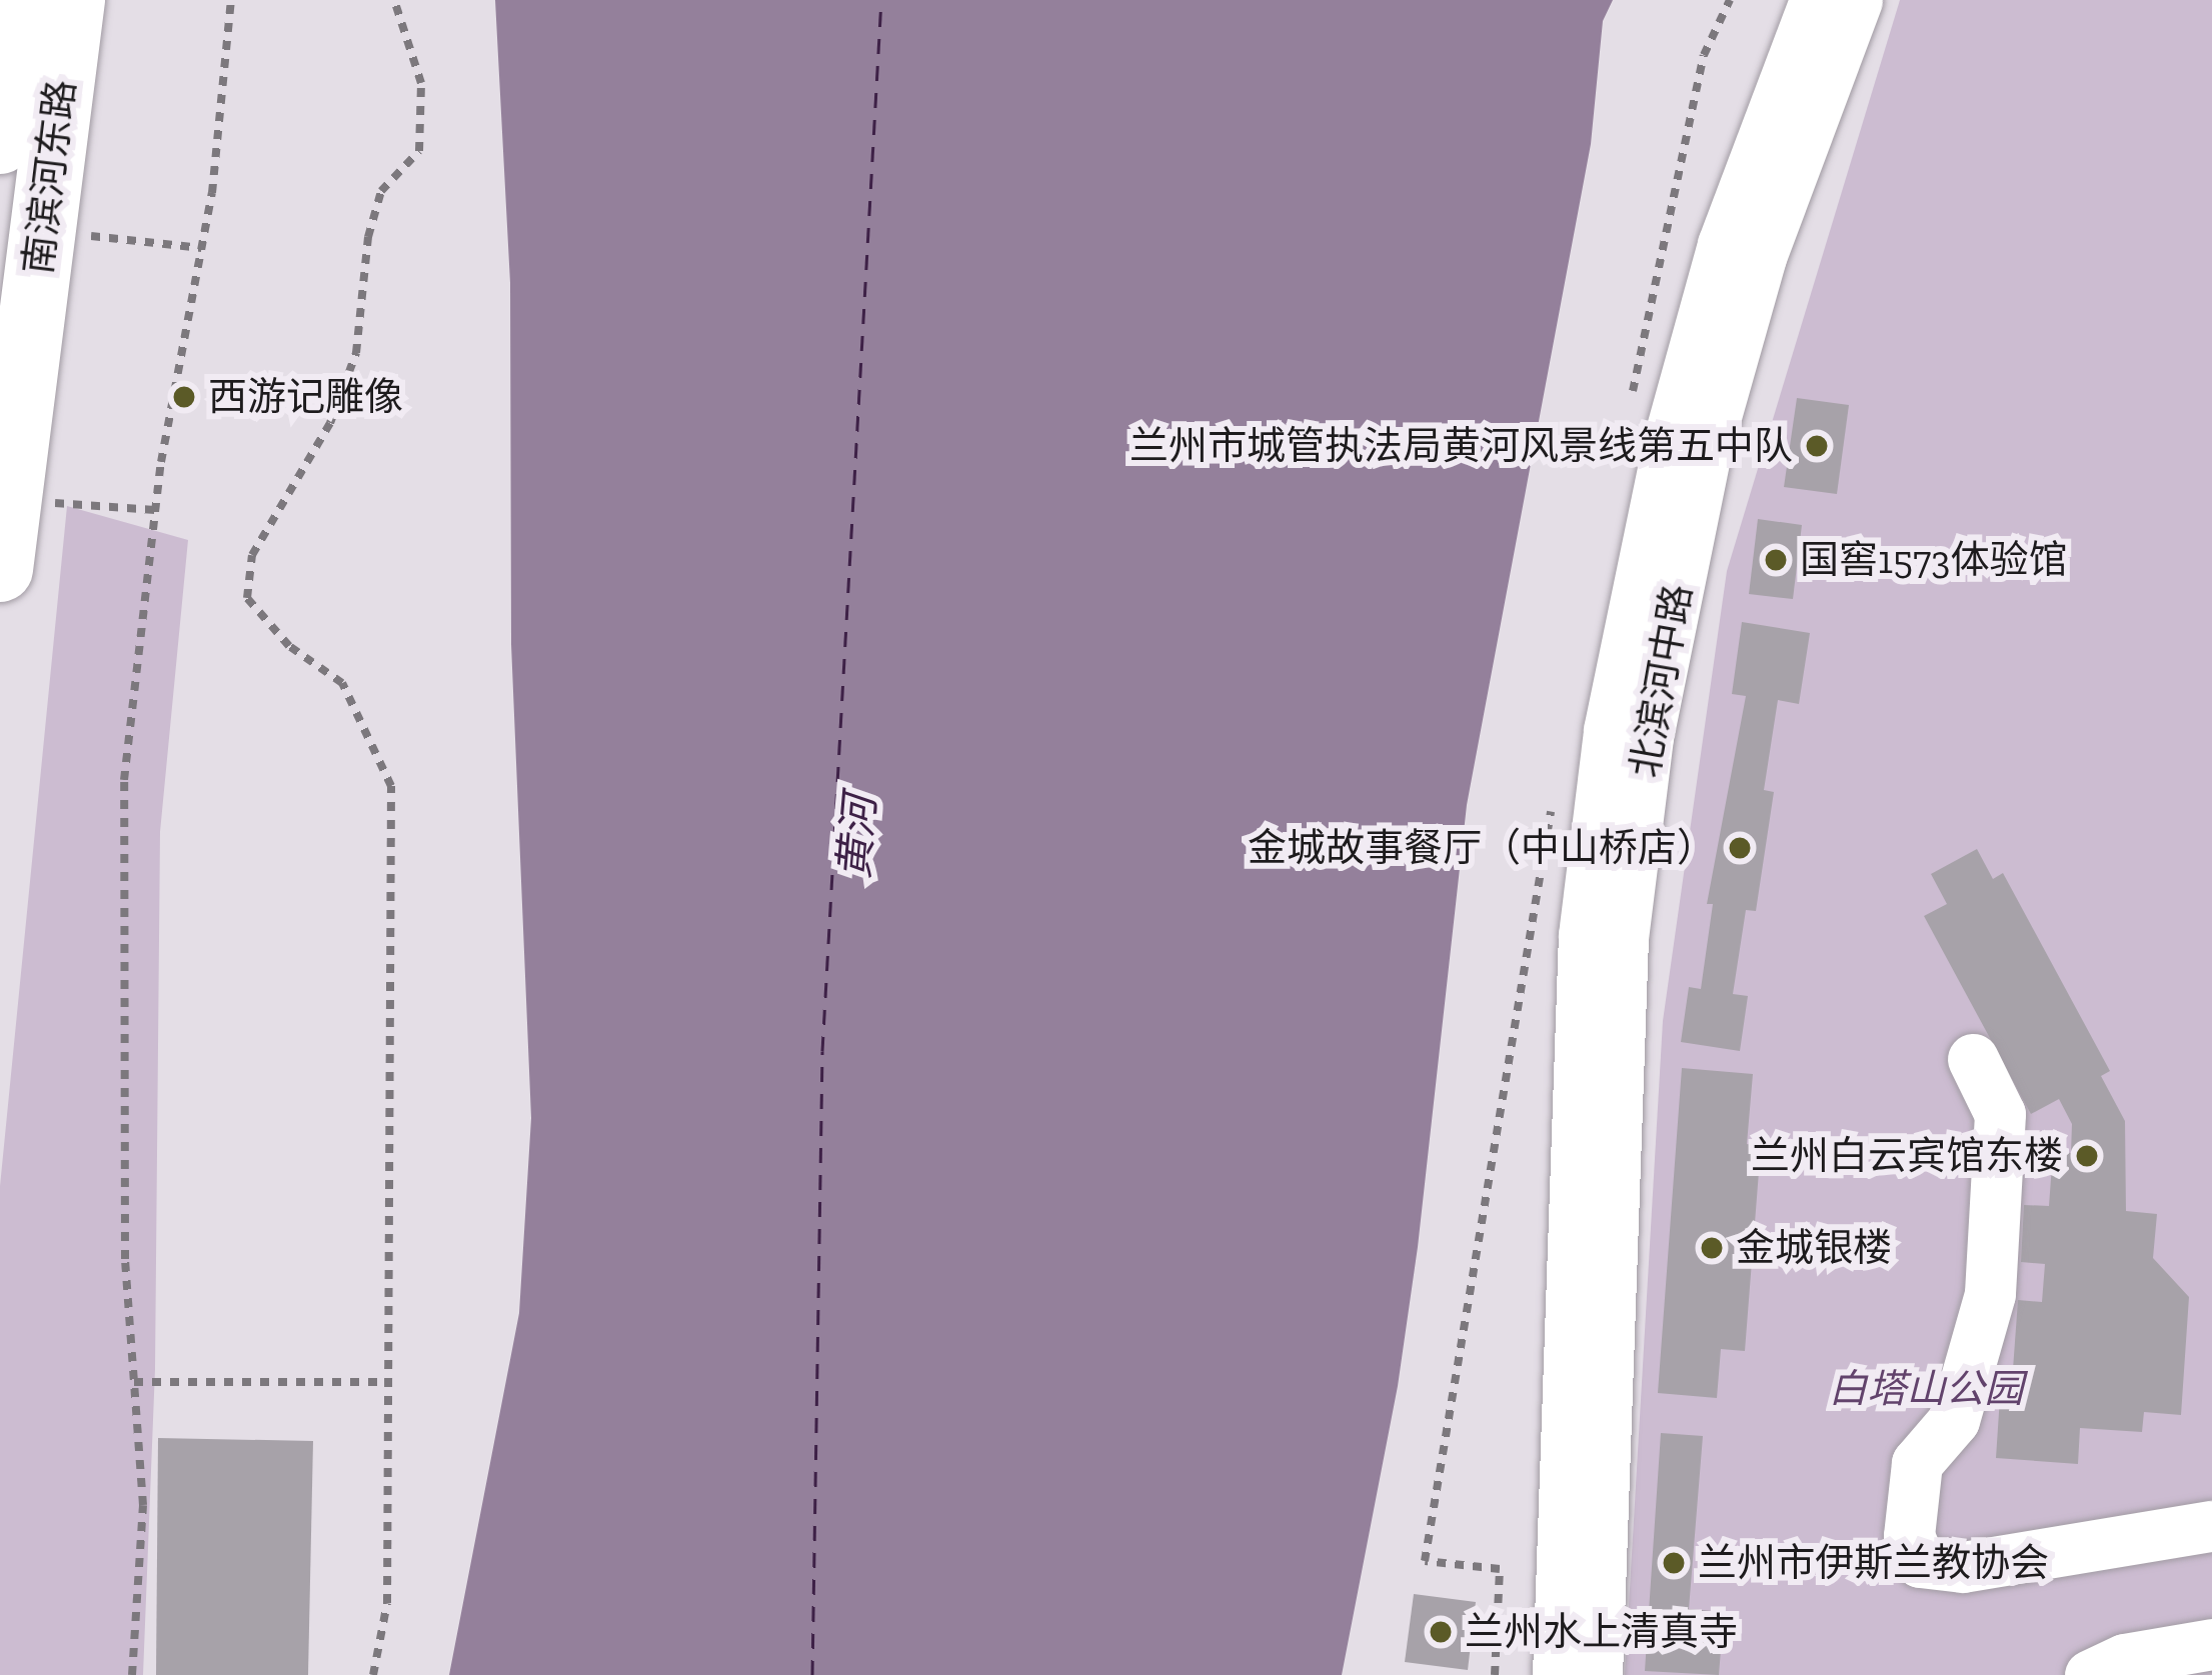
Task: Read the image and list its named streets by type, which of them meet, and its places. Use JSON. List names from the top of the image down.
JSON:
{
  "streets": {
    "highway": ["南滨河东路"],
    "street": ["北滨河中路"]
  },
  "water": ["黄河"],
  "parks": ["白塔山公园"],
  "places": [
    "西游记雕像",
    "兰州市城管执法局黄河风景线第五中队",
    "国窖1573体验馆",
    "金城故事餐厅（中山桥店）",
    "兰州白云宾馆东楼",
    "金城银楼",
    "兰州市伊斯兰教协会",
    "兰州水上清真寺"
  ]
}
